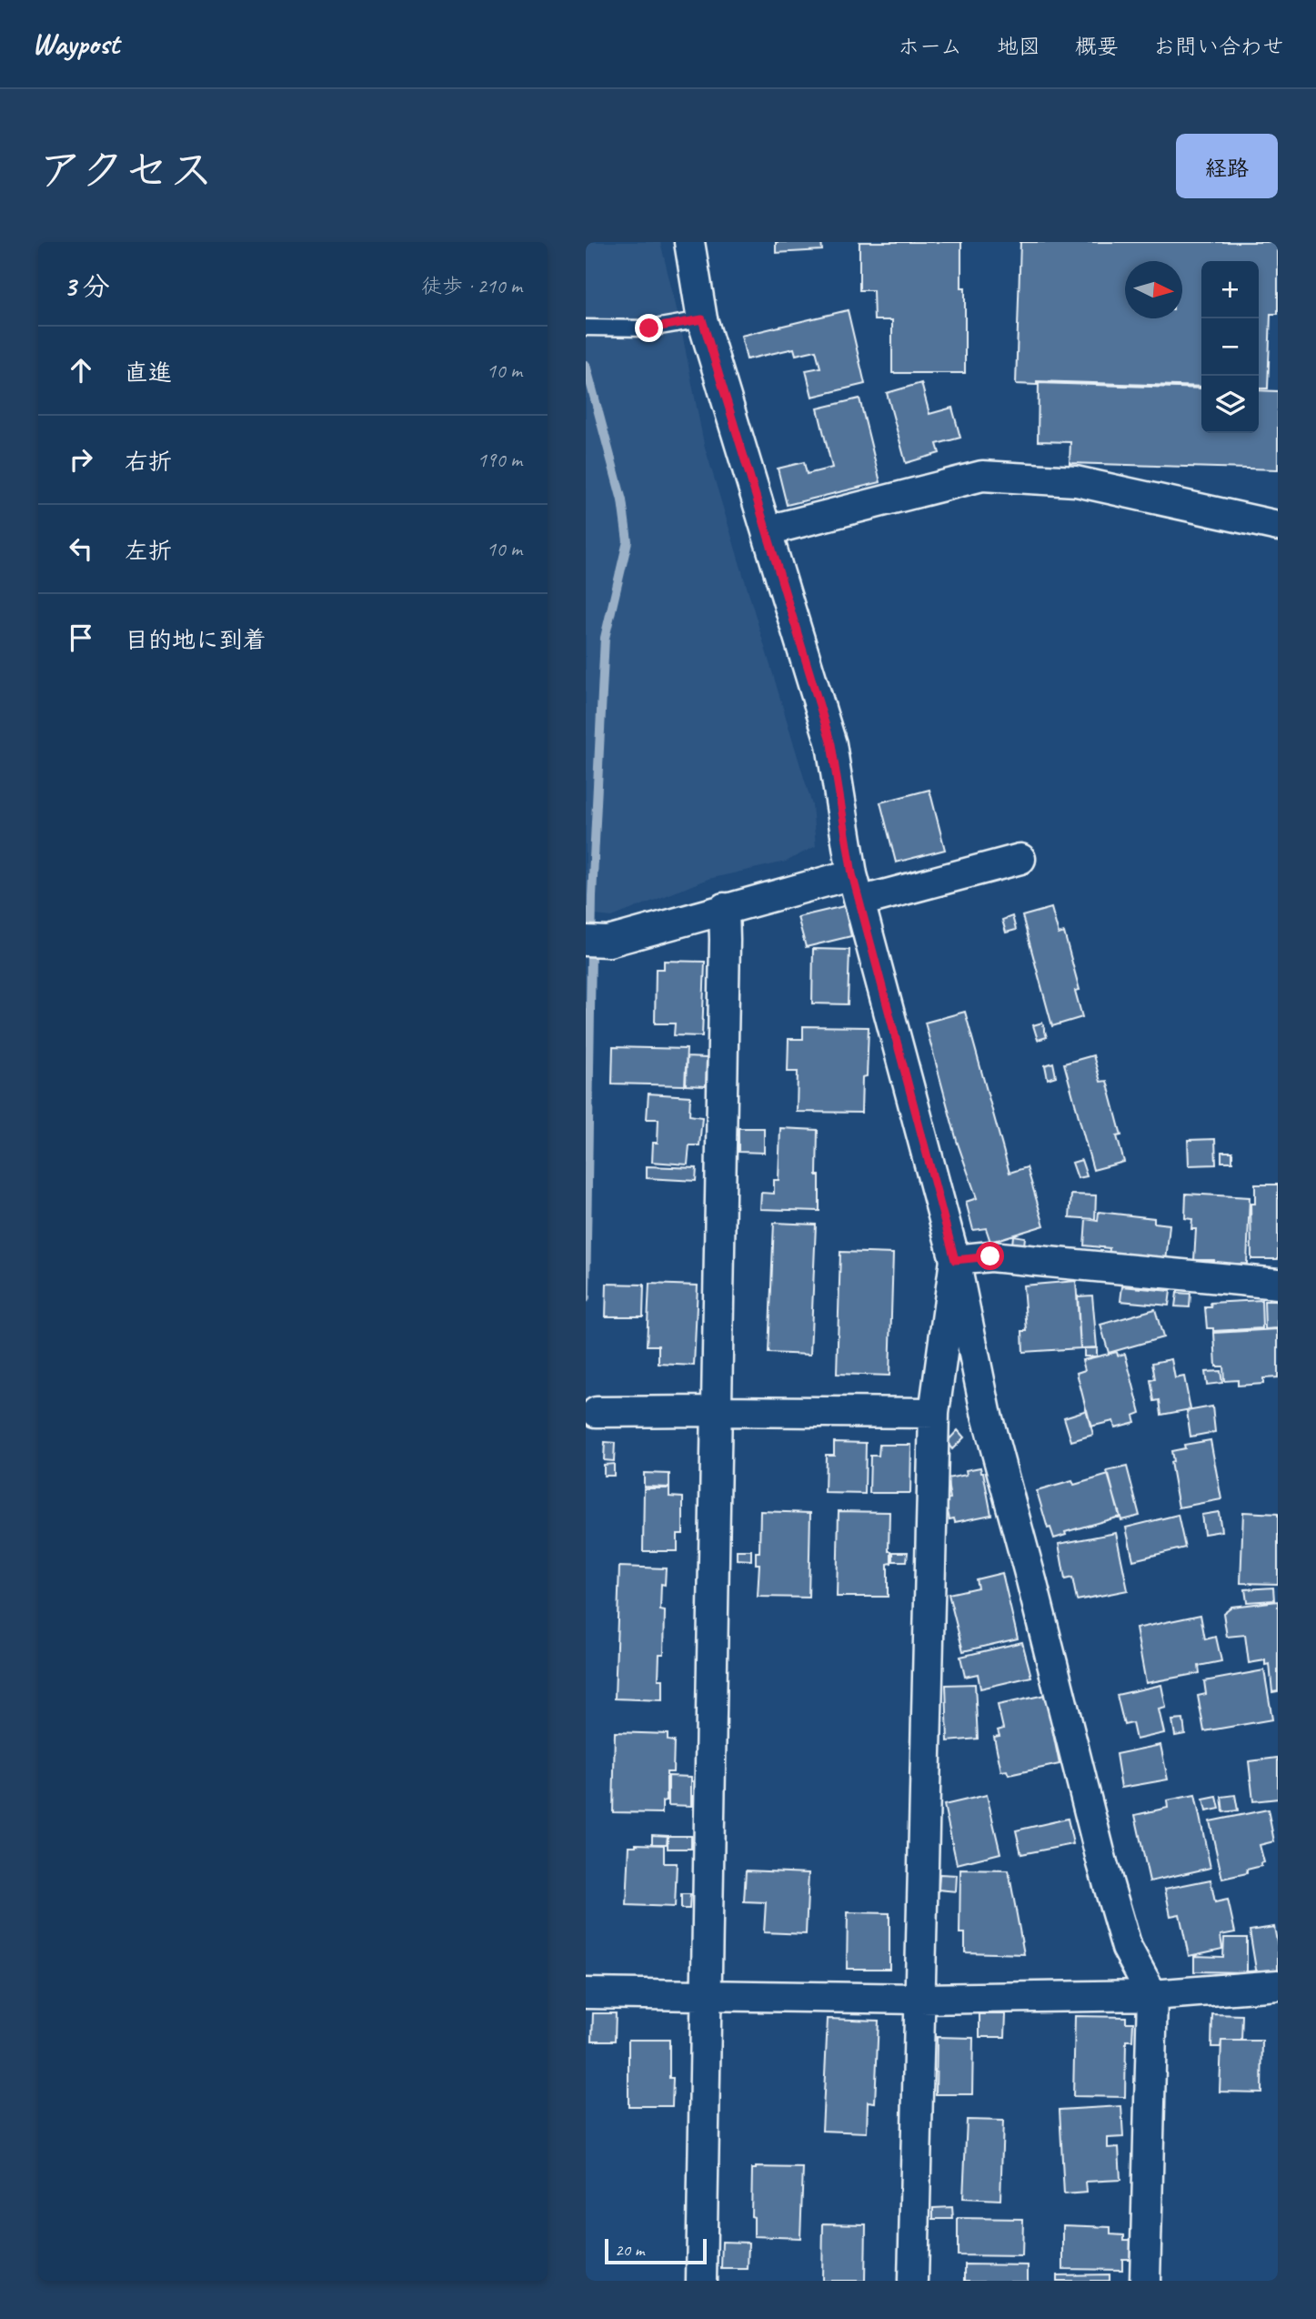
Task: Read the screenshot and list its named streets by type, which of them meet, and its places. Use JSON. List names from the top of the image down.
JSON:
{
  "scale_bar": "20 m",
  "north": "right",
  "page": {
    "header": "Waypost",
    "nav": [
      "ホーム",
      "地図",
      "概要",
      "お問い合わせ"
    ],
    "title": "アクセス",
    "buttons": "経路",
    "heading": ["3 分", "徒歩 · 210 m"],
    "map_buttons": ["+", "−"],
    "list": [
      ["直進", "10 m"],
      ["右折", "190 m"],
      ["左折", "10 m"],
      "目的地に到着"
    ],
    "scale": "20 m"
  }
}
